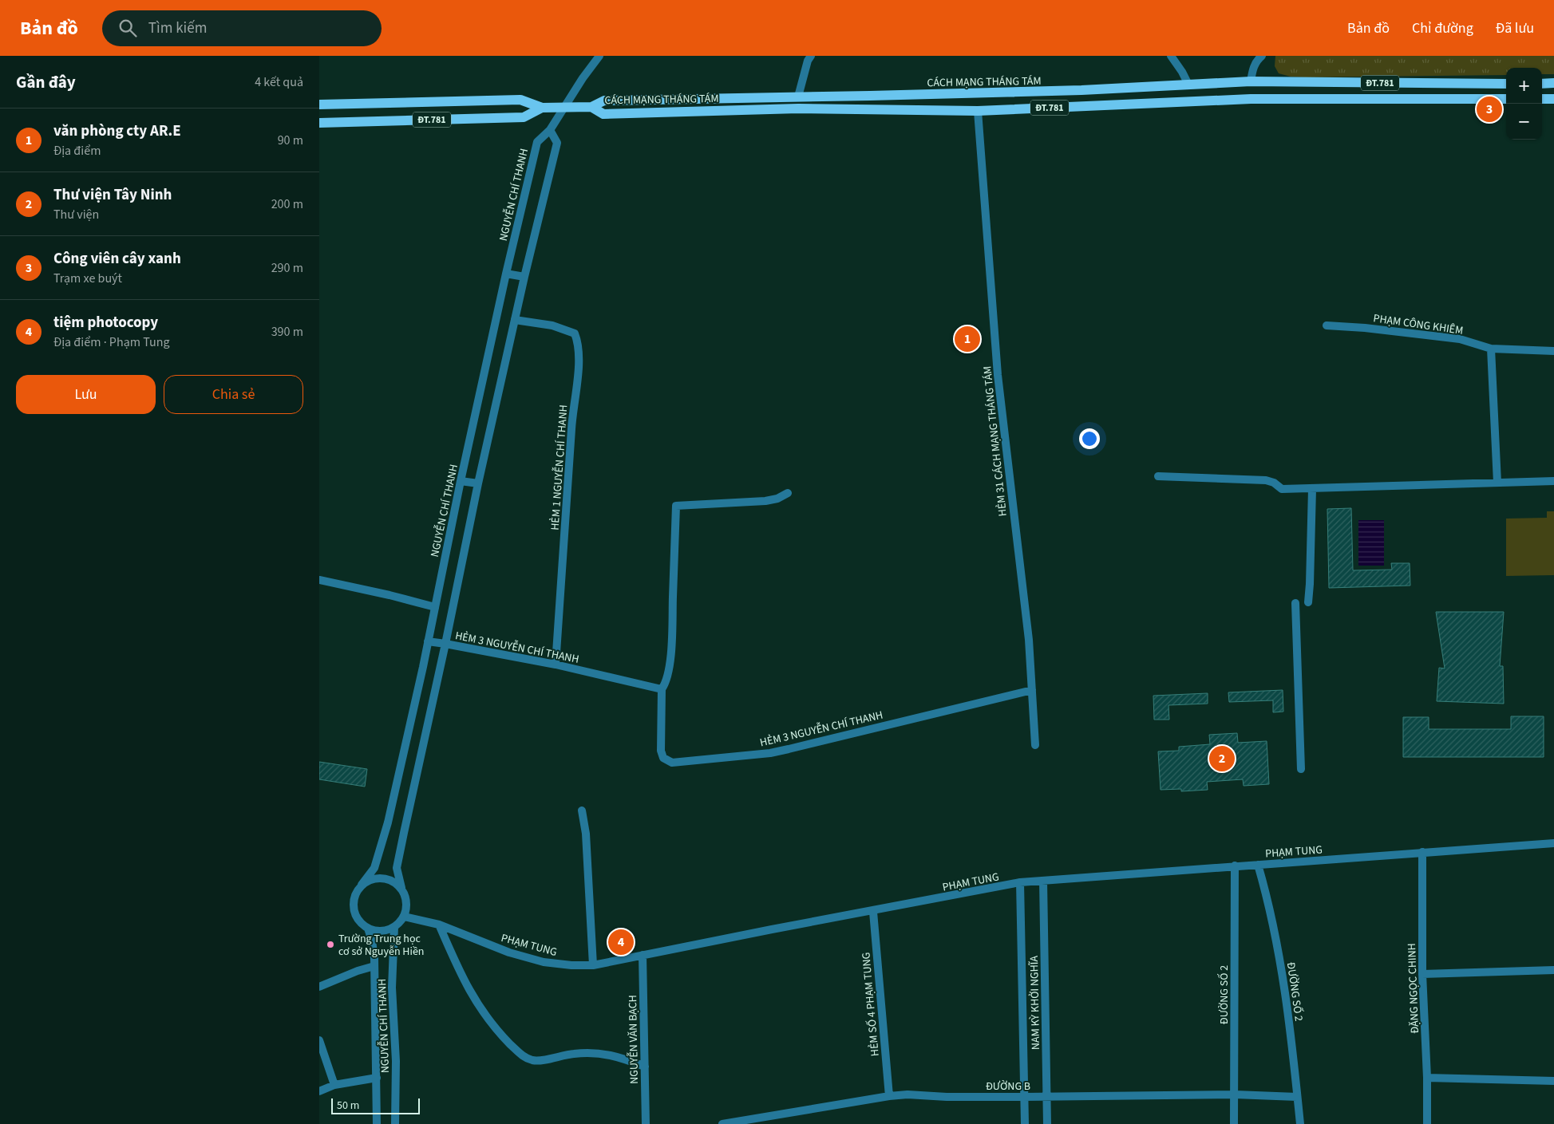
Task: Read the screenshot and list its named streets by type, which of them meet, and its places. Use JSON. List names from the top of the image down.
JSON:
{
  "streets": {
    "main road": ["CÁCH MẠNG THÁNG TÁM", "ĐT.781"],
    "street": [
      "NGUYỄN CHÍ THANH",
      "PHẠM CÔNG KHIÊM",
      "HẺM 31 CÁCH MẠNG THÁNG TÁM",
      "HẺM 1 NGUYỄN CHÍ THANH",
      "HẺM 3 NGUYỄN CHÍ THANH",
      "PHẠM TUNG",
      "ĐẶNG NGỌC CHINH",
      "ĐƯỜNG SỐ 2",
      "NAM KỲ KHỞI NGHĨA",
      "HẺM SỐ 4 PHẠM TUNG",
      "NGUYỄN VĂN BẠCH",
      "ĐƯỜNG B"
    ]
  },
  "crossings": [
    ["CÁCH MẠNG THÁNG TÁM", "HẺM 31 CÁCH MẠNG THÁNG TÁM"],
    ["NGUYỄN CHÍ THANH", "HẺM 3 NGUYỄN CHÍ THANH"],
    ["NGUYỄN CHÍ THANH", "PHẠM TUNG"],
    ["HẺM 31 CÁCH MẠNG THÁNG TÁM", "HẺM 3 NGUYỄN CHÍ THANH"],
    ["HẺM 1 NGUYỄN CHÍ THANH", "HẺM 3 NGUYỄN CHÍ THANH"],
    ["PHẠM TUNG", "ĐẶNG NGỌC CHINH"],
    ["PHẠM TUNG", "ĐƯỜNG SỐ 2"],
    ["PHẠM TUNG", "NAM KỲ KHỞI NGHĨA"],
    ["PHẠM TUNG", "HẺM SỐ 4 PHẠM TUNG"],
    ["PHẠM TUNG", "NGUYỄN VĂN BẠCH"],
    ["ĐƯỜNG SỐ 2", "ĐƯỜNG B"],
    ["NAM KỲ KHỞI NGHĨA", "ĐƯỜNG B"],
    ["HẺM SỐ 4 PHẠM TUNG", "ĐƯỜNG B"]
  ],
  "places": ["Trường Trung học cơ sở Nguyễn Hiền"],
  "scale_bar": "50 m",
  "page": {
    "header": "Bản đồ",
    "search": "Tìm kiếm",
    "nav": ["Bản đồ", "Chỉ đường", "Đã lưu"],
    "heading": ["Gần đây", "4 kết quả"],
    "map_buttons": ["+", "−"],
    "pins": [
      "3",
      "1",
      "2",
      "4"
    ],
    "list": [
      {
        "mark": "1",
        "name": "văn phòng cty AR.E",
        "note": "Địa điểm",
        "value": "90 m"
      },
      {
        "mark": "2",
        "name": "Thư viện Tây Ninh",
        "note": "Thư viện",
        "value": "200 m"
      },
      {
        "mark": "3",
        "name": "Công viên cây xanh",
        "note": "Trạm xe buýt",
        "value": "290 m"
      },
      {
        "mark": "4",
        "name": "tiệm photocopy",
        "note": "Địa điểm · Phạm Tung",
        "value": "390 m"
      }
    ],
    "buttons": ["Lưu", "Chia sẻ"],
    "scale": "50 m"
  }
}
